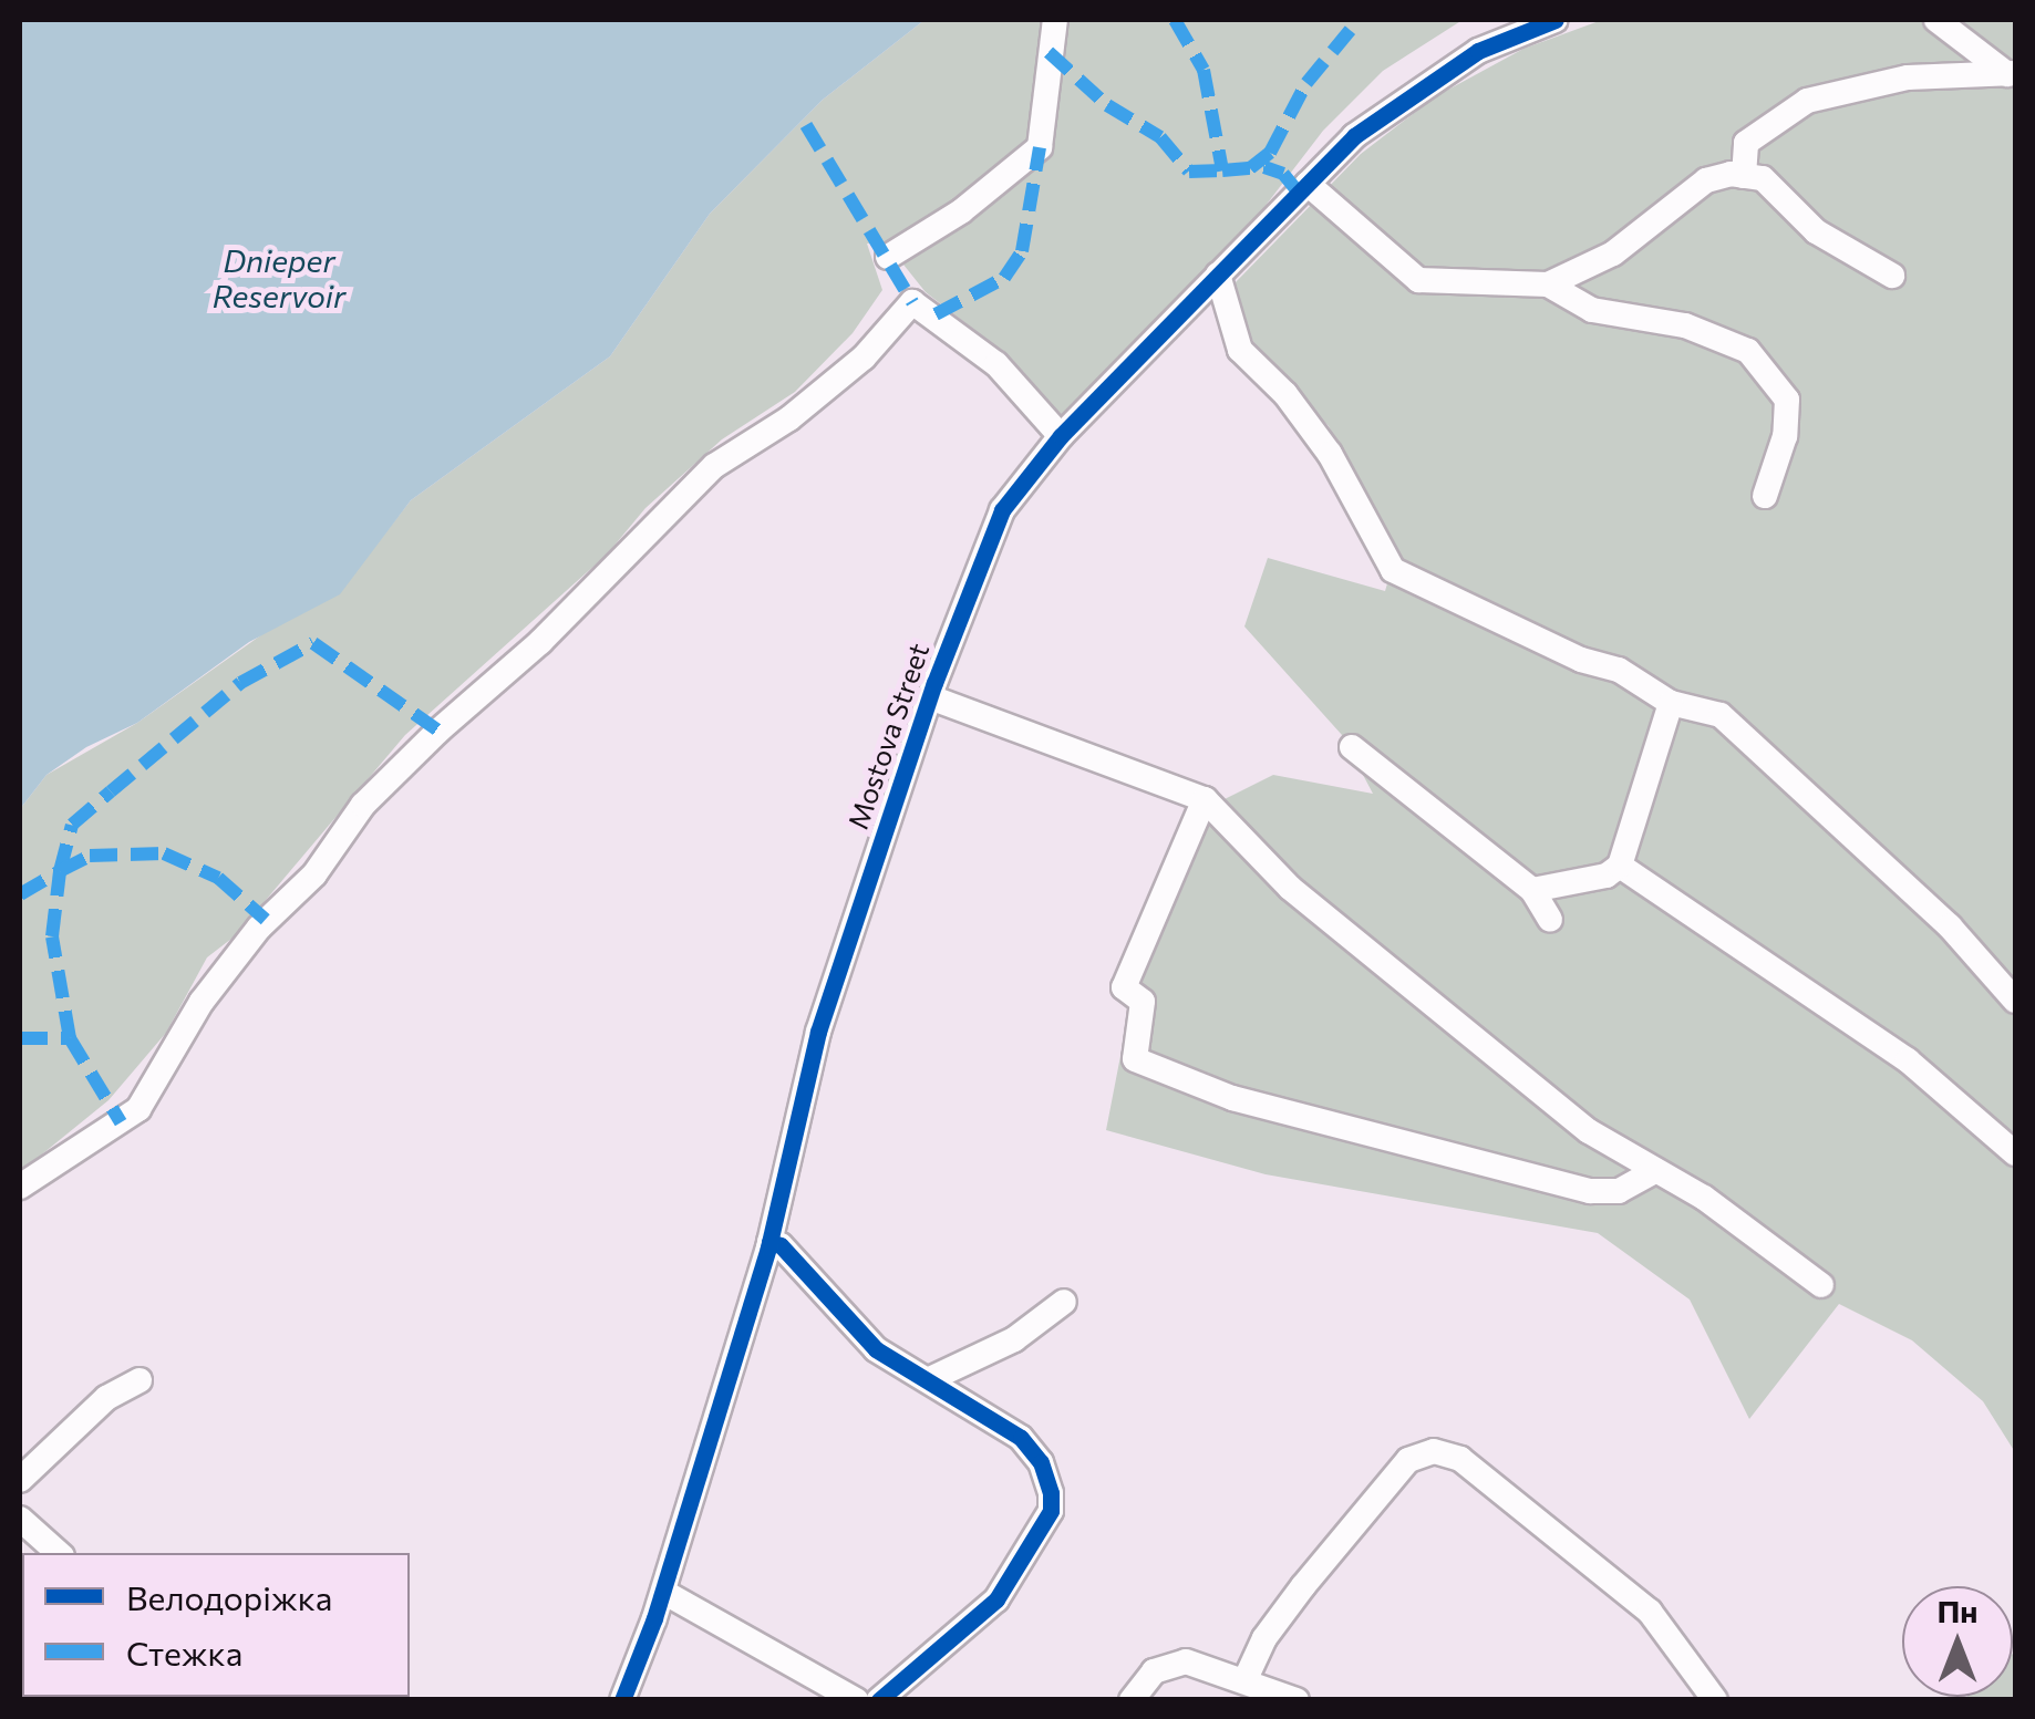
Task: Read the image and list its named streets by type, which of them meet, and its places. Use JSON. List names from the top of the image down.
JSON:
{
  "streets": {
    "street": ["Mostova Street"]
  },
  "water": ["Dnieper Reservoir"],
  "legend": ["Велодоріжка", "Стежка"],
  "north": "top"
}
